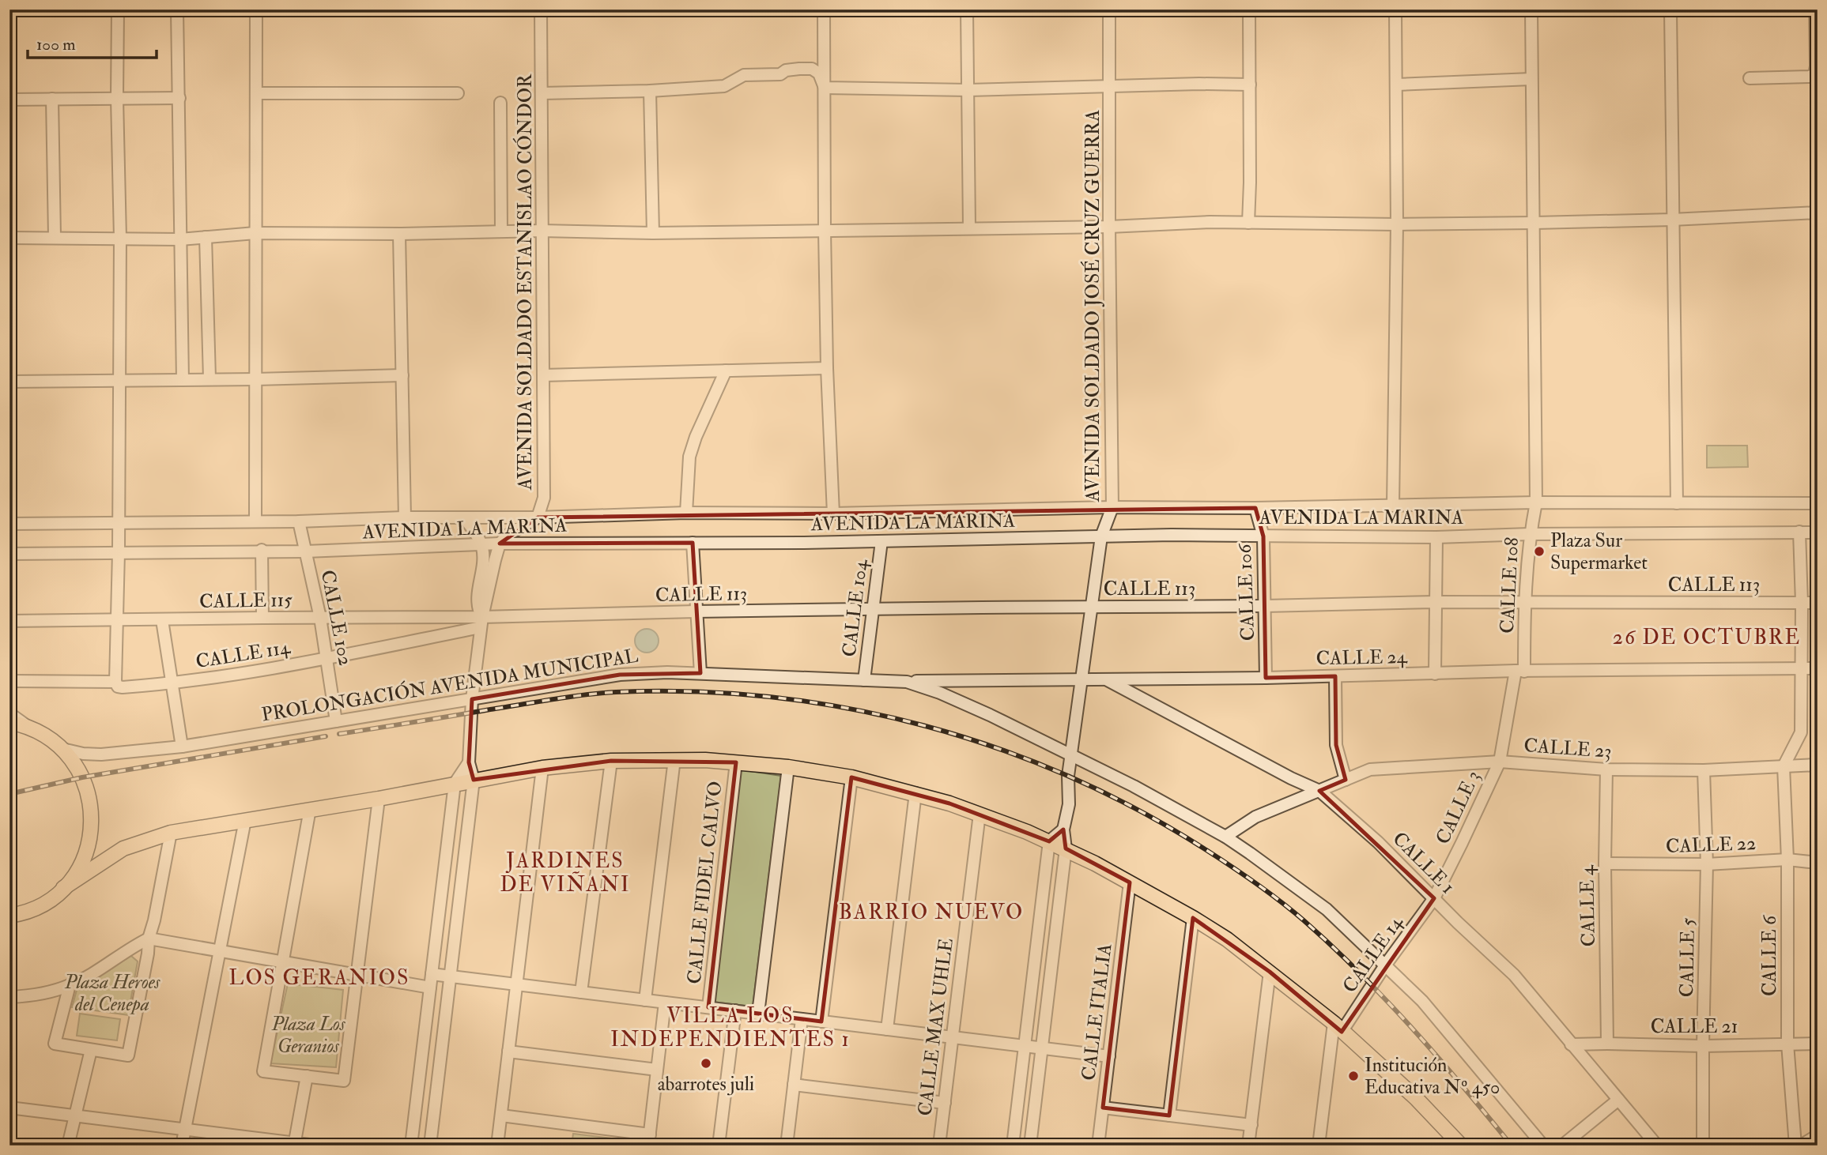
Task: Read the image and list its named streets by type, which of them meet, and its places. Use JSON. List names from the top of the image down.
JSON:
{
  "streets": {
    "main road": ["PROLONGACIÓN AVENIDA MUNICIPAL"],
    "street": [
      "AVENIDA SOLDADO ESTANISLAO CÓNDOR",
      "AVENIDA SOLDADO JOSÉ CRUZ GUERRA",
      "AVENIDA LA MARINA",
      "CALLE 113",
      "CALLE 108",
      "CALLE 106",
      "CALLE 115",
      "CALLE 104",
      "CALLE 102",
      "CALLE 114",
      "CALLE 24",
      "CALLE 23",
      "CALLE 3",
      "CALLE 22",
      "CALLE 1",
      "CALLE FIDEL CALVO",
      "CALLE 4",
      "CALLE 14",
      "CALLE 6",
      "CALLE 5",
      "CALLE ITALIA",
      "CALLE 21",
      "CALLE MAX UHLE"
    ]
  },
  "crossings": [
    ["AVENIDA SOLDADO ESTANISLAO CÓNDOR", "AVENIDA LA MARINA"],
    ["AVENIDA SOLDADO JOSÉ CRUZ GUERRA", "AVENIDA LA MARINA"],
    ["AVENIDA SOLDADO JOSÉ CRUZ GUERRA", "CALLE 113"],
    ["AVENIDA SOLDADO JOSÉ CRUZ GUERRA", "CALLE 24"],
    ["AVENIDA SOLDADO JOSÉ CRUZ GUERRA", "PROLONGACIÓN AVENIDA MUNICIPAL"],
    ["AVENIDA LA MARINA", "CALLE 108"],
    ["AVENIDA LA MARINA", "CALLE 106"],
    ["AVENIDA LA MARINA", "CALLE 104"],
    ["AVENIDA LA MARINA", "CALLE 102"],
    ["CALLE 113", "CALLE 108"],
    ["CALLE 113", "CALLE 106"],
    ["CALLE 113", "CALLE 115"],
    ["CALLE 113", "CALLE 104"],
    ["CALLE 113", "CALLE 114"],
    ["CALLE 108", "CALLE 24"],
    ["CALLE 108", "CALLE 23"],
    ["CALLE 108", "CALLE 3"],
    ["CALLE 106", "CALLE 24"],
    ["CALLE 115", "CALLE 102"],
    ["CALLE 115", "CALLE 114"],
    ["CALLE 104", "PROLONGACIÓN AVENIDA MUNICIPAL"],
    ["CALLE 102", "CALLE 114"],
    ["CALLE 102", "PROLONGACIÓN AVENIDA MUNICIPAL"],
    ["CALLE 24", "PROLONGACIÓN AVENIDA MUNICIPAL"],
    ["CALLE 24", "CALLE 1"],
    ["PROLONGACIÓN AVENIDA MUNICIPAL", "CALLE 23"],
    ["PROLONGACIÓN AVENIDA MUNICIPAL", "CALLE FIDEL CALVO"],
    ["PROLONGACIÓN AVENIDA MUNICIPAL", "CALLE 14"],
    ["PROLONGACIÓN AVENIDA MUNICIPAL", "CALLE ITALIA"],
    ["PROLONGACIÓN AVENIDA MUNICIPAL", "CALLE MAX UHLE"],
    ["CALLE 23", "CALLE 3"],
    ["CALLE 23", "CALLE 1"],
    ["CALLE 23", "CALLE 4"],
    ["CALLE 23", "CALLE 6"],
    ["CALLE 23", "CALLE 5"],
    ["CALLE 3", "CALLE 1"],
    ["CALLE 3", "CALLE 14"],
    ["CALLE 22", "CALLE 4"],
    ["CALLE 22", "CALLE 6"],
    ["CALLE 22", "CALLE 5"],
    ["CALLE 1", "CALLE 14"],
    ["CALLE 1", "CALLE 21"],
    ["CALLE 4", "CALLE 21"],
    ["CALLE 6", "CALLE 21"],
    ["CALLE 5", "CALLE 21"]
  ],
  "districts": [
    "26 DE OCTUBRE",
    "JARDINES DE VIÑANI",
    "BARRIO NUEVO",
    "LOS GERANIOS",
    "VILLA LOS INDEPENDIENTES 1"
  ],
  "parks": ["Plaza Heroes del Cenepa", "Plaza Los Geranios"],
  "places": ["Plaza Sur Supermarket", "abarrotes juli", "Institución Educativa Nº 450"],
  "scale_bar": "100 m"
}
